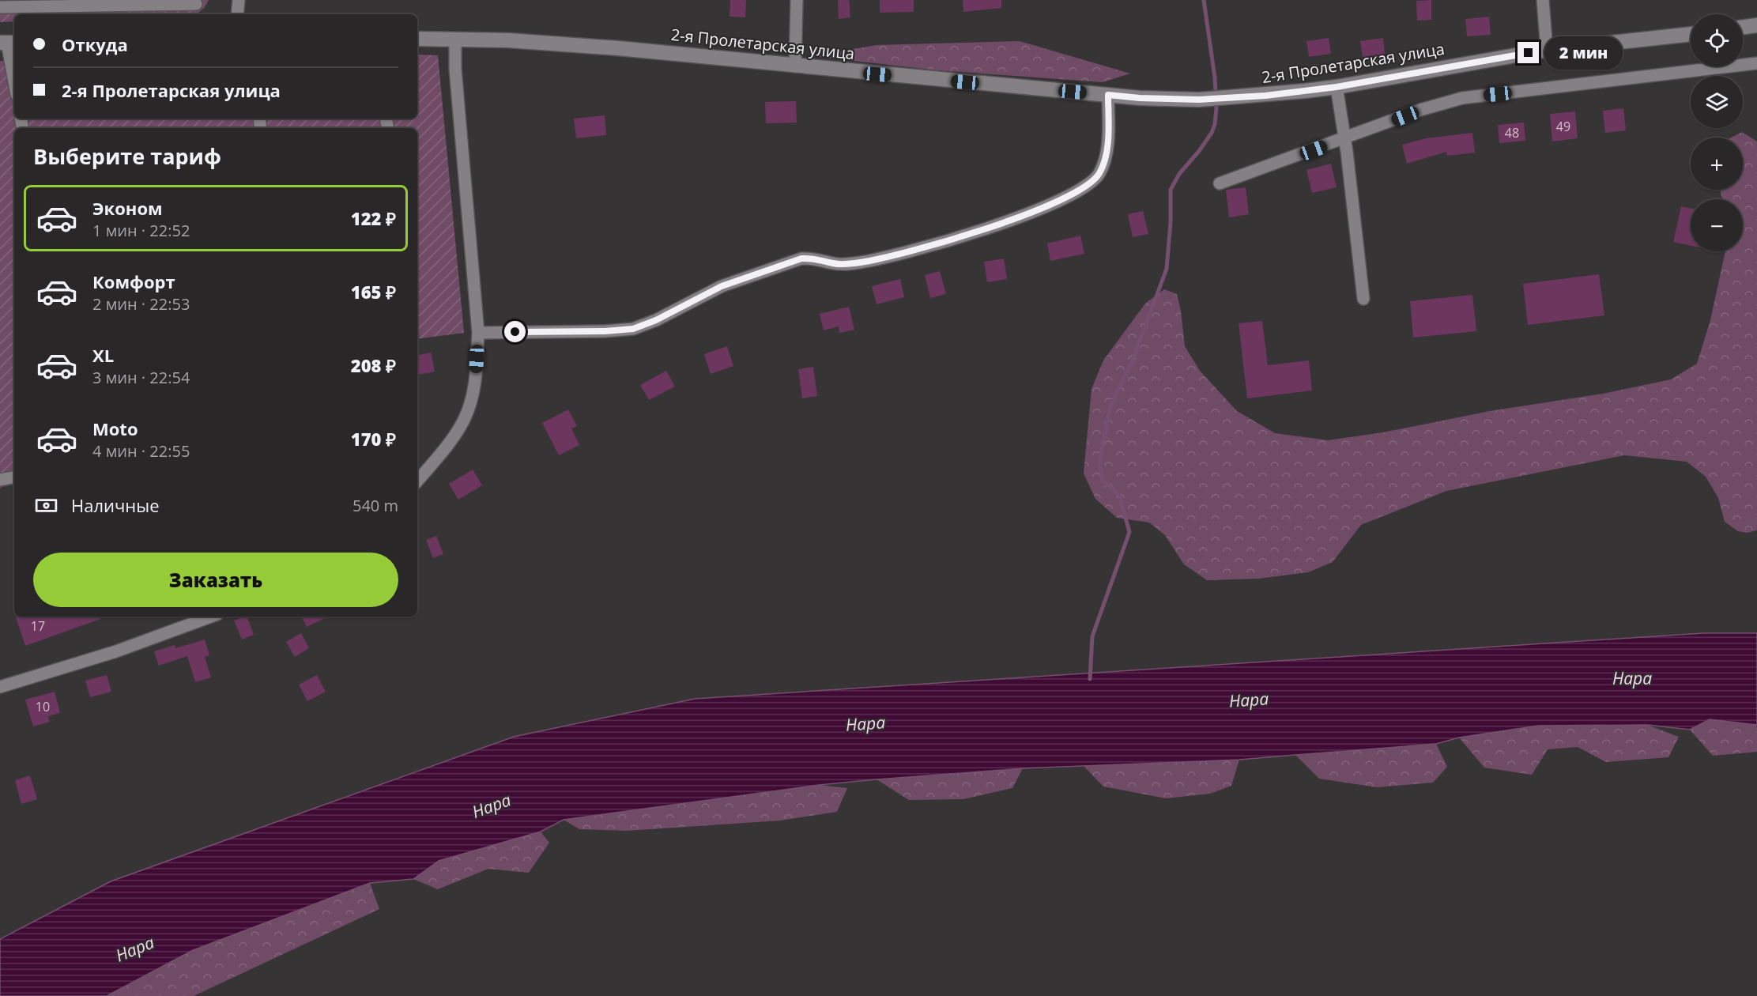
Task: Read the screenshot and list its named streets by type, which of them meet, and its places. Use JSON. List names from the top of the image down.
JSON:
{
  "streets": {
    "main road": ["2-я Пролетарская улица"]
  },
  "water": ["Нара"],
  "house_numbers": [
    "49",
    "48",
    "17",
    "10"
  ],
  "page": {
    "map_buttons": ["+", "−"],
    "banner": ["Откуда", "2-я Пролетарская улица"],
    "bubble": "2 мин",
    "heading": "Выберите тариф",
    "list": [
      {
        "name": "Эконом",
        "note": "1 мин · 22:52",
        "value": "122 ₽"
      },
      {
        "name": "Комфорт",
        "note": "2 мин · 22:53",
        "value": "165 ₽"
      },
      {
        "name": "XL",
        "note": "3 мин · 22:54",
        "value": "208 ₽"
      },
      {
        "name": "Moto",
        "note": "4 мин · 22:55",
        "value": "170 ₽"
      }
    ],
    "pay": ["Наличные", "540 m"],
    "buttons": "Заказать"
  }
}
